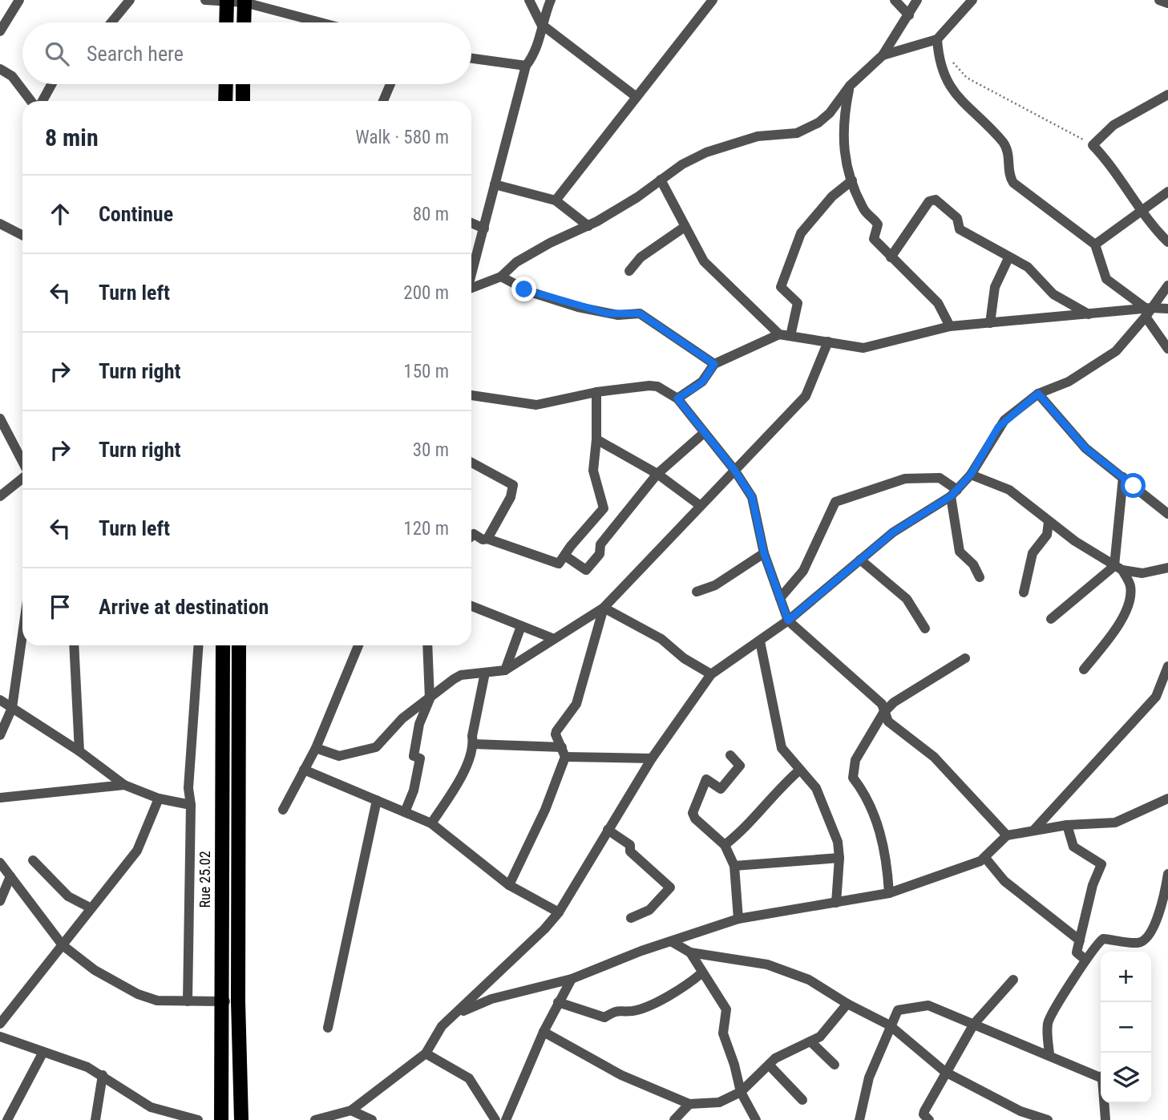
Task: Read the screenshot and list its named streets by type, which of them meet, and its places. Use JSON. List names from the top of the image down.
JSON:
{
  "streets": {
    "main road": ["Rue 25.02"]
  },
  "page": {
    "search": "Search here",
    "heading": ["8 min", "Walk · 580 m"],
    "list": [
      ["Continue", "80 m"],
      ["Turn left", "200 m"],
      ["Turn right", "150 m"],
      ["Turn right", "30 m"],
      ["Turn left", "120 m"],
      "Arrive at destination"
    ],
    "map_buttons": ["+", "−"]
  }
}
